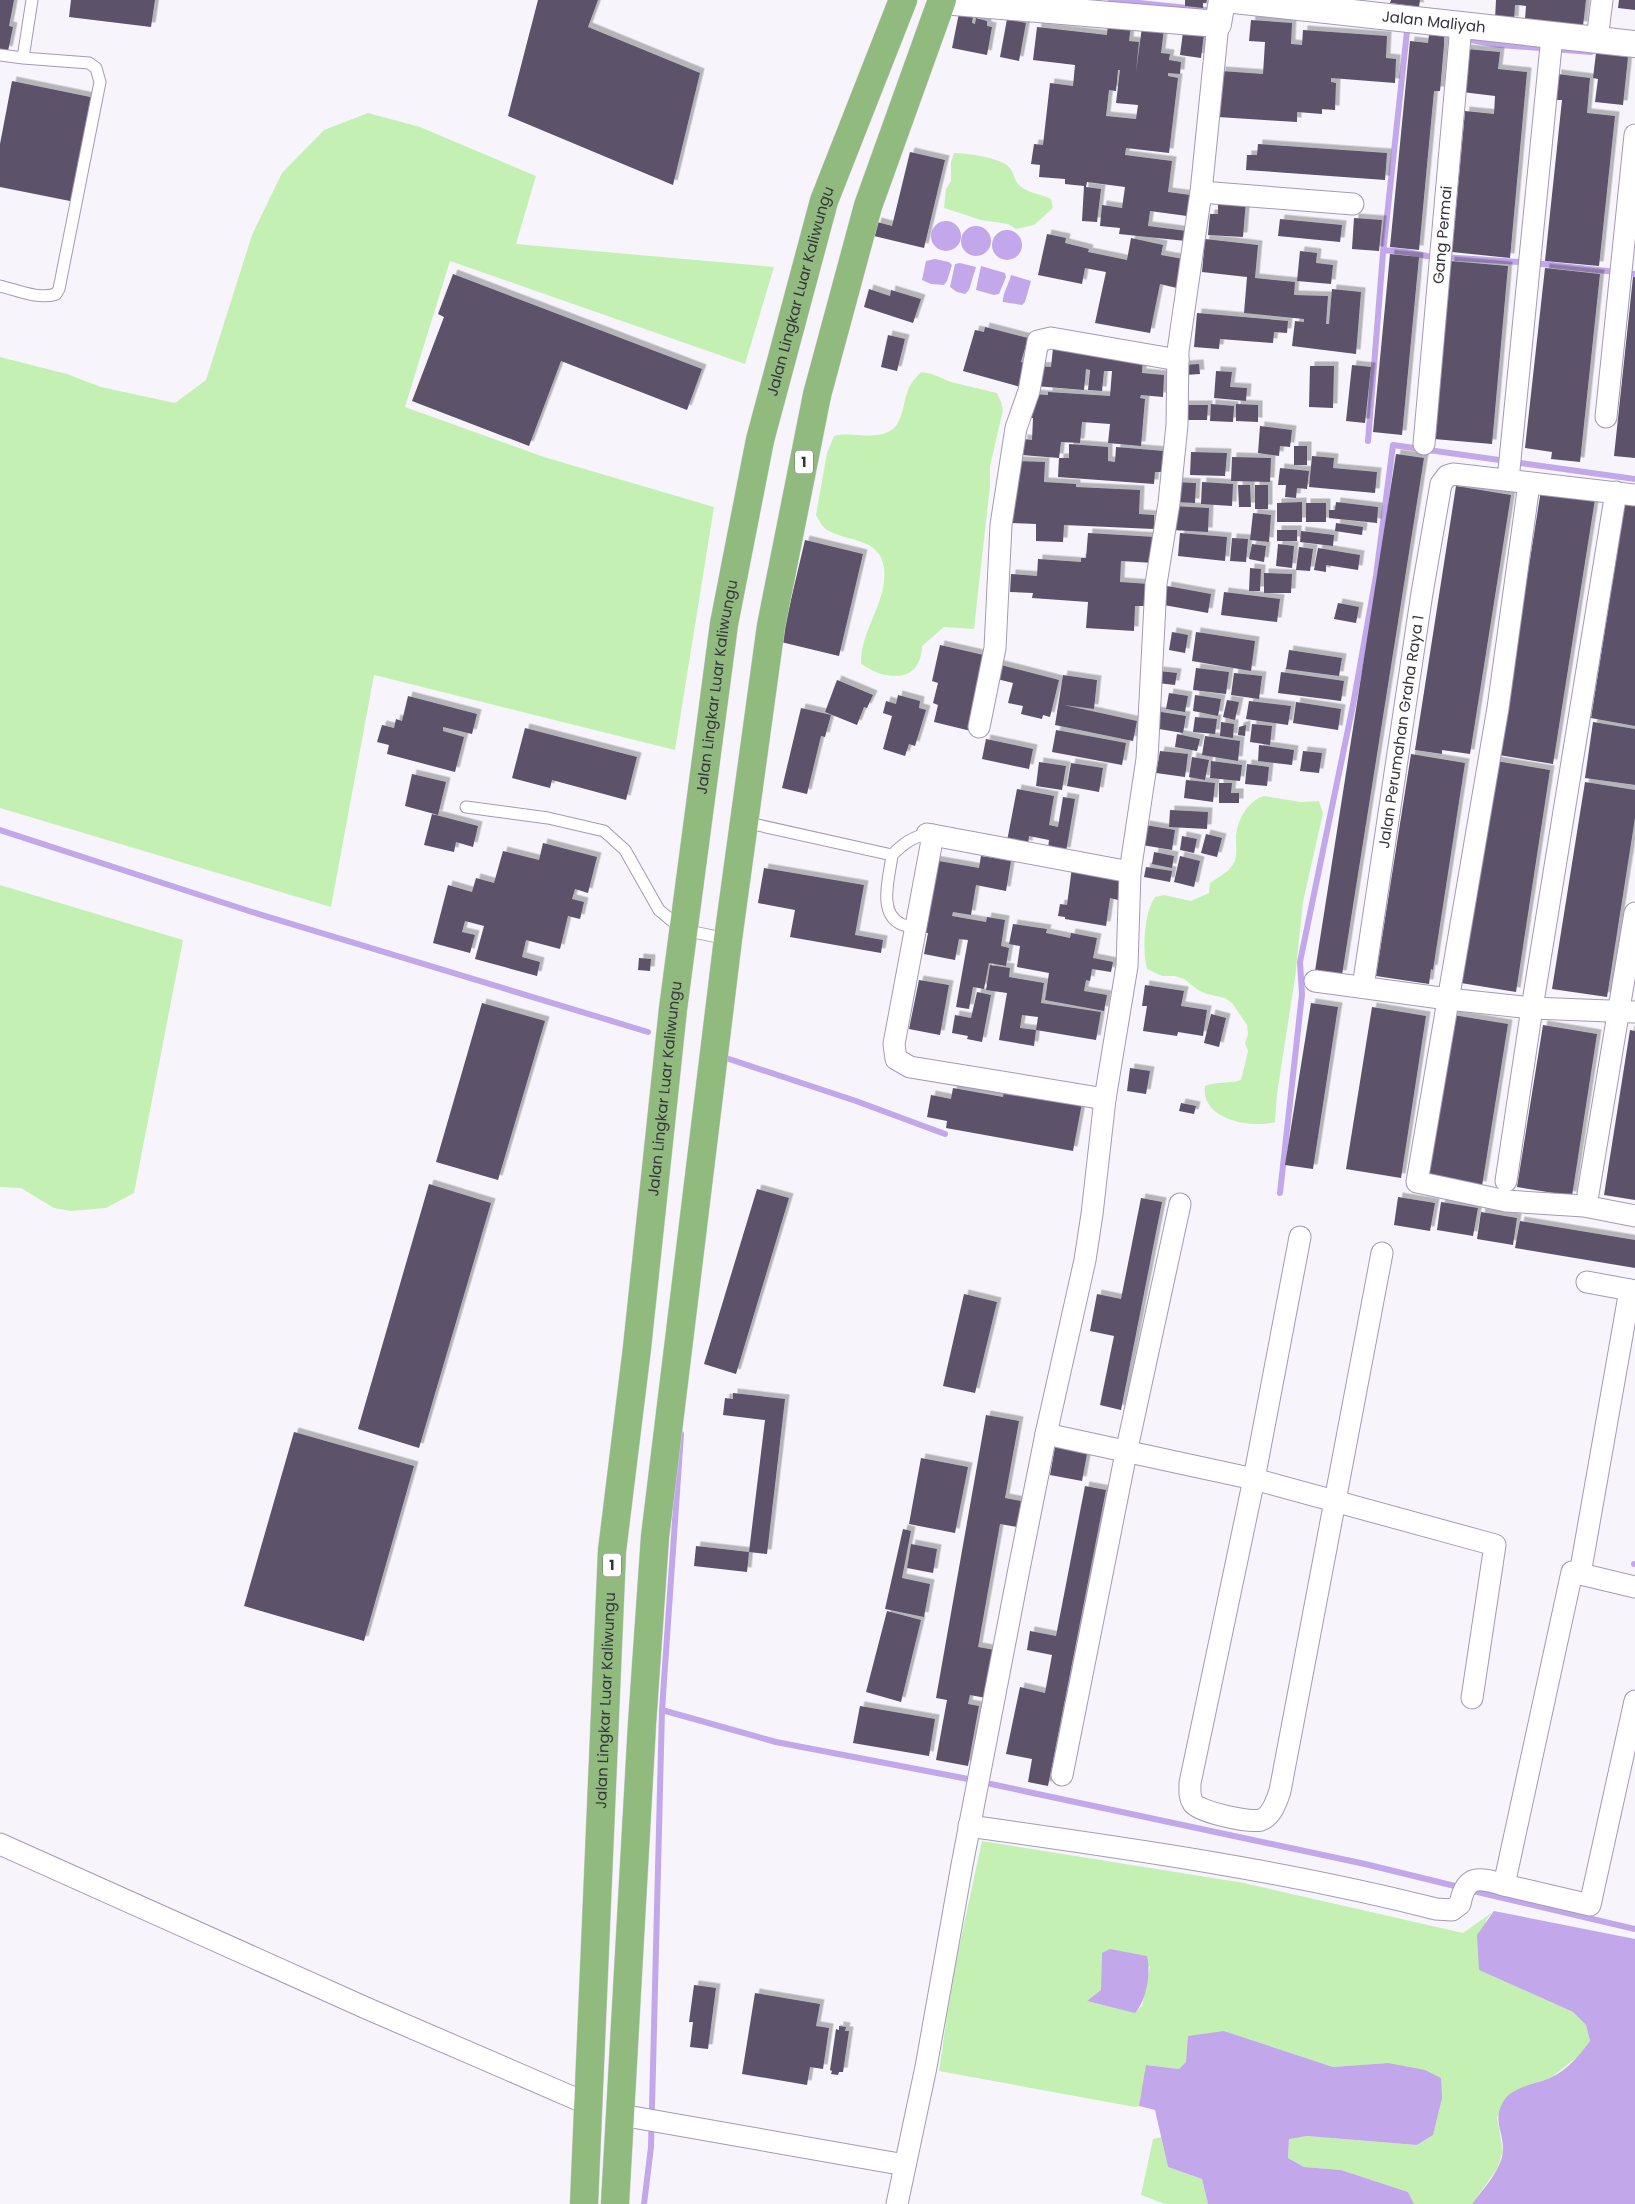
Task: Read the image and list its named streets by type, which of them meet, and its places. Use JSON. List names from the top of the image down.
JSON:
{
  "streets": {
    "highway": ["Jalan Lingkar Luar Kaliwungu", "1"],
    "street": ["Jalan Maliyah", "Gang Permai", "Jalan Perumahan Graha Raya 1"]
  },
  "crossings": [
    ["Jalan Maliyah", "Gang Permai"],
    ["Jalan Maliyah", "1"]
  ]
}
